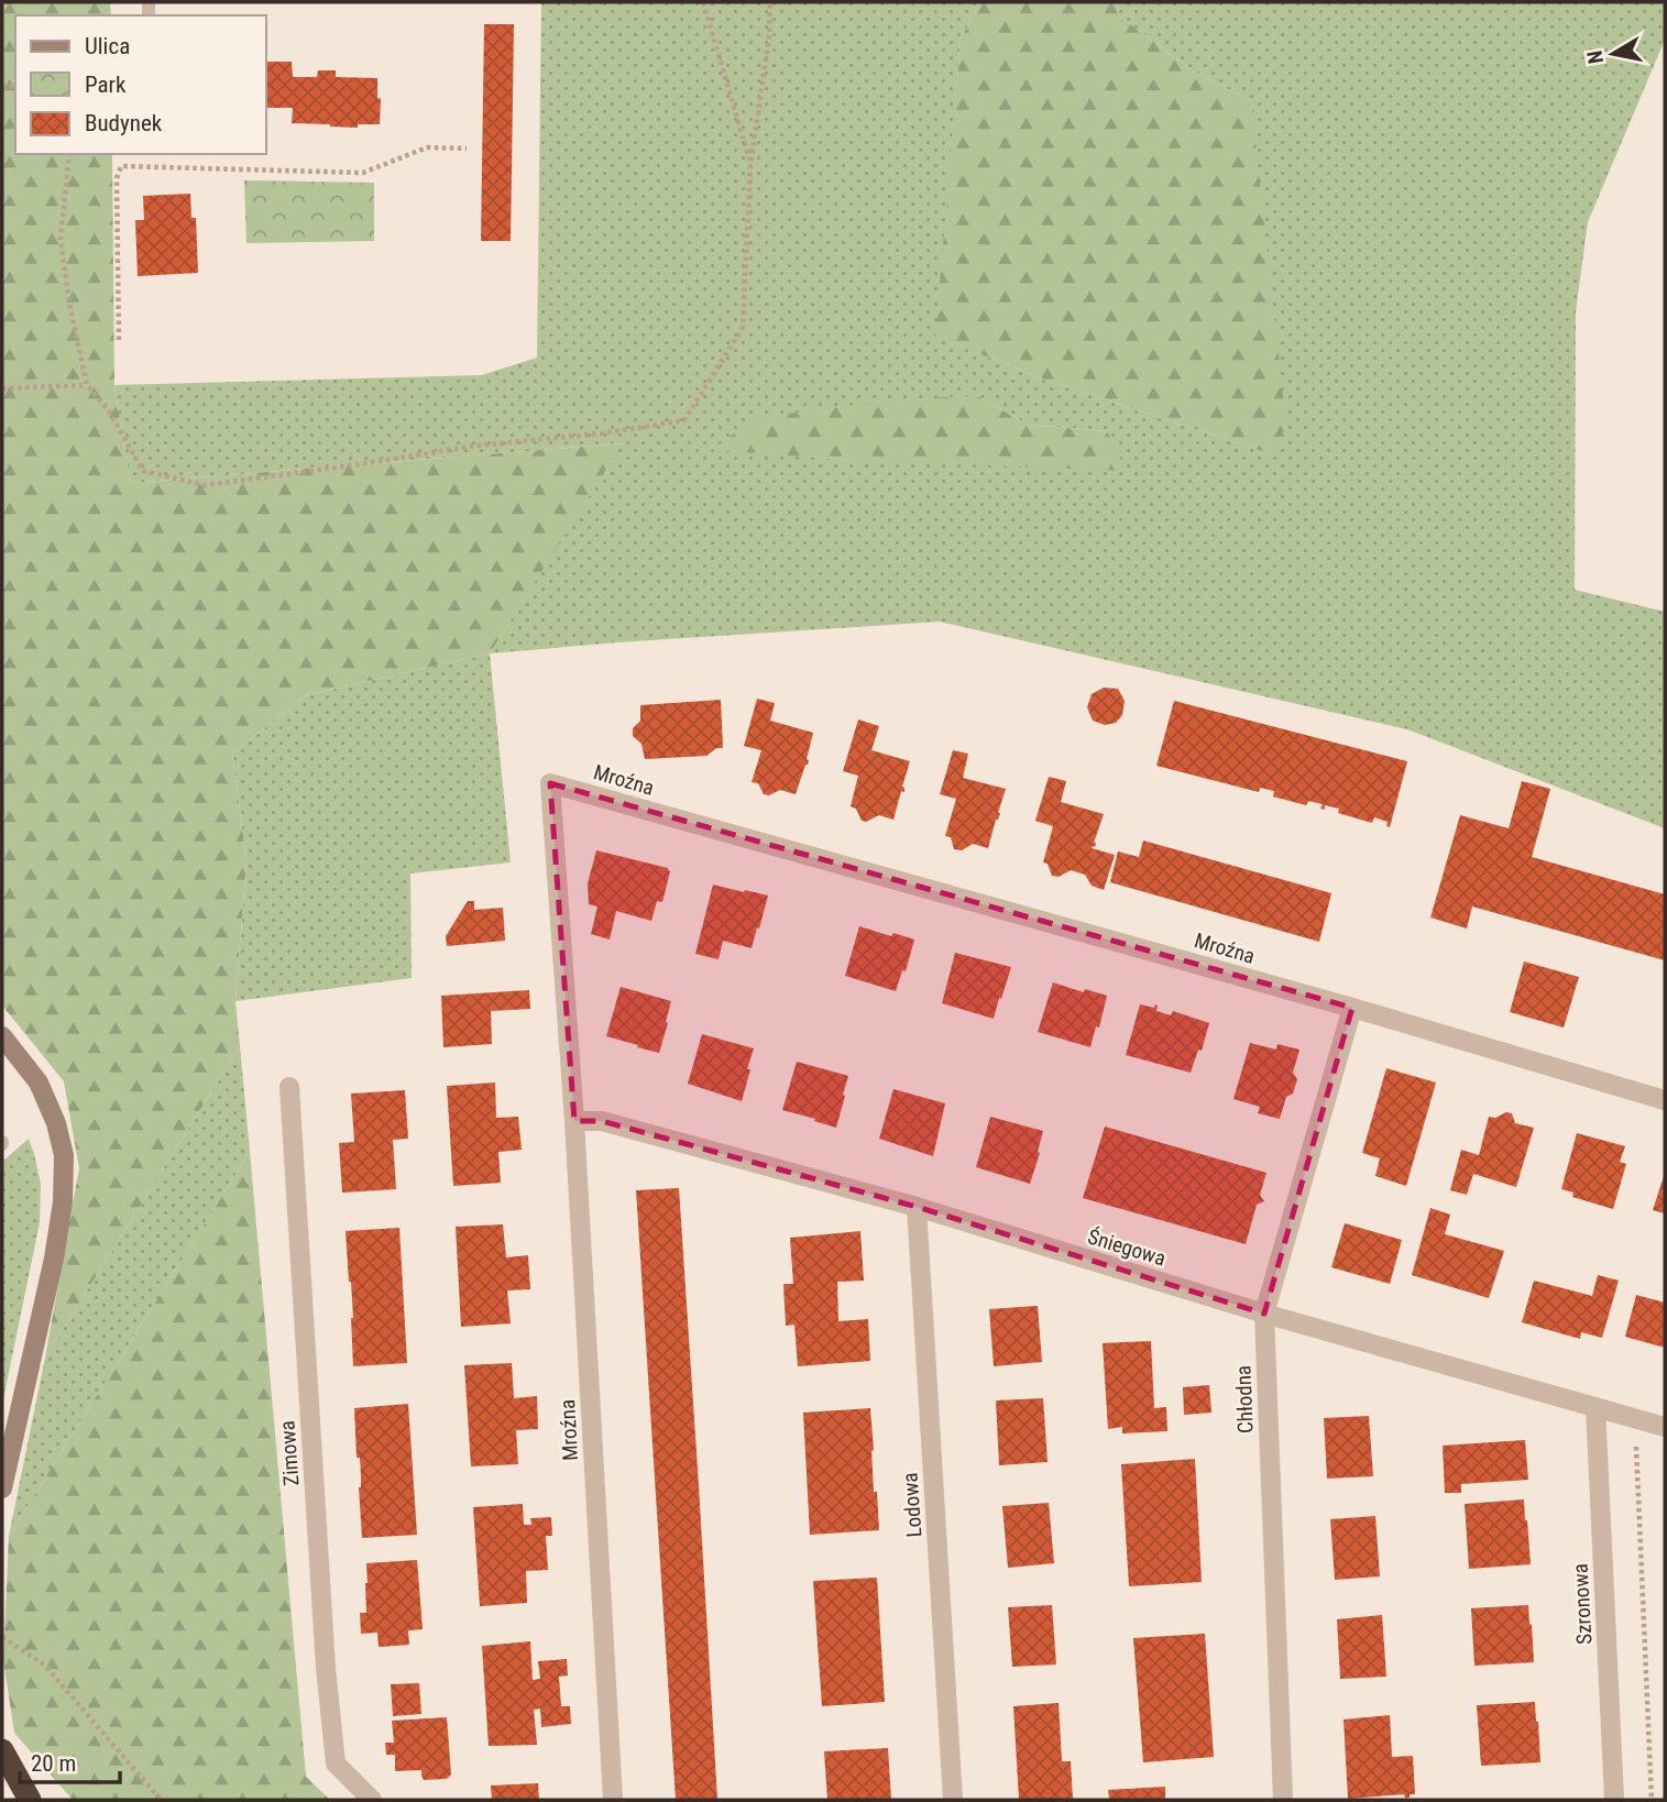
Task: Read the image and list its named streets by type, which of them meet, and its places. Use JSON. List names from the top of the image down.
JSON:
{
  "streets": {
    "street": [
      "Mroźna",
      "Śniegowa",
      "Chłodna",
      "Zimowa",
      "Lodowa",
      "Szronowa"
    ]
  },
  "crossings": [
    ["Mroźna", "Śniegowa"],
    ["Mroźna", "Chłodna"],
    ["Śniegowa", "Chłodna"],
    ["Śniegowa", "Lodowa"],
    ["Śniegowa", "Szronowa"]
  ],
  "legend": ["Ulica", "Park", "Budynek"],
  "scale_bar": "20 m",
  "north": "left"
}
